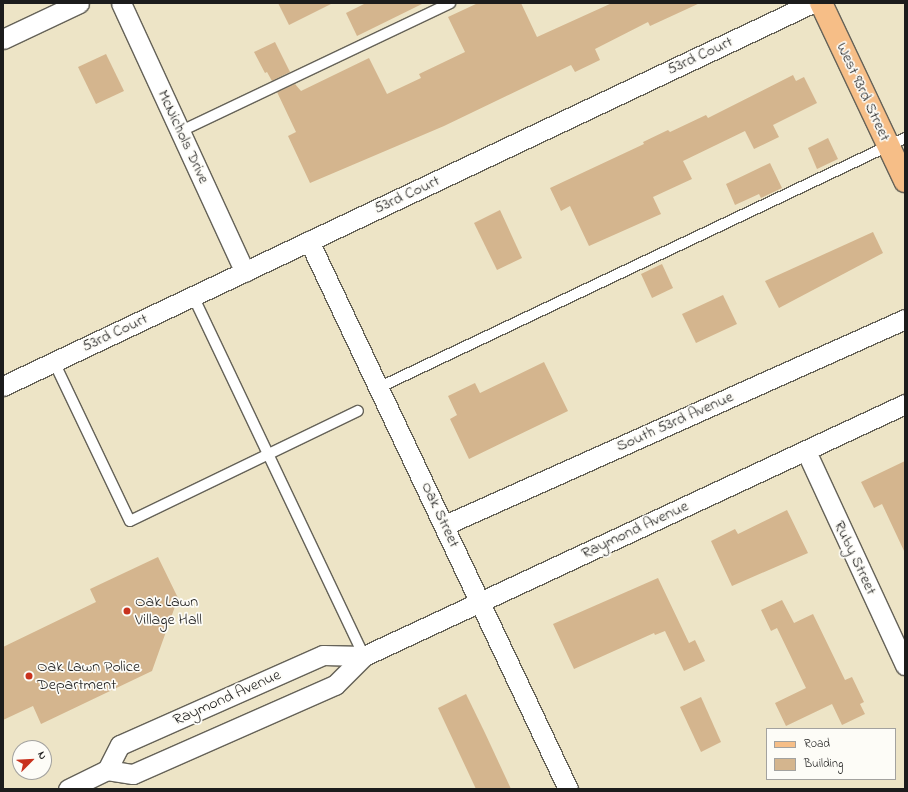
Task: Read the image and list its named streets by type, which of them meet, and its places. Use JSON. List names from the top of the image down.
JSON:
{
  "streets": {
    "main road": ["West 93rd Street"],
    "street": [
      "53rd Court",
      "McNichols Drive",
      "South 53rd Avenue",
      "Oak Street",
      "Raymond Avenue",
      "Ruby Street"
    ]
  },
  "crossings": [
    ["53rd Court", "McNichols Drive"],
    ["53rd Court", "Oak Street"],
    ["South 53rd Avenue", "Oak Street"],
    ["Oak Street", "Raymond Avenue"],
    ["Raymond Avenue", "Ruby Street"]
  ],
  "places": ["Oak Lawn Village Hall", "Oak Lawn Police Department"],
  "legend": ["Road", "Building"],
  "north": "top right"
}
